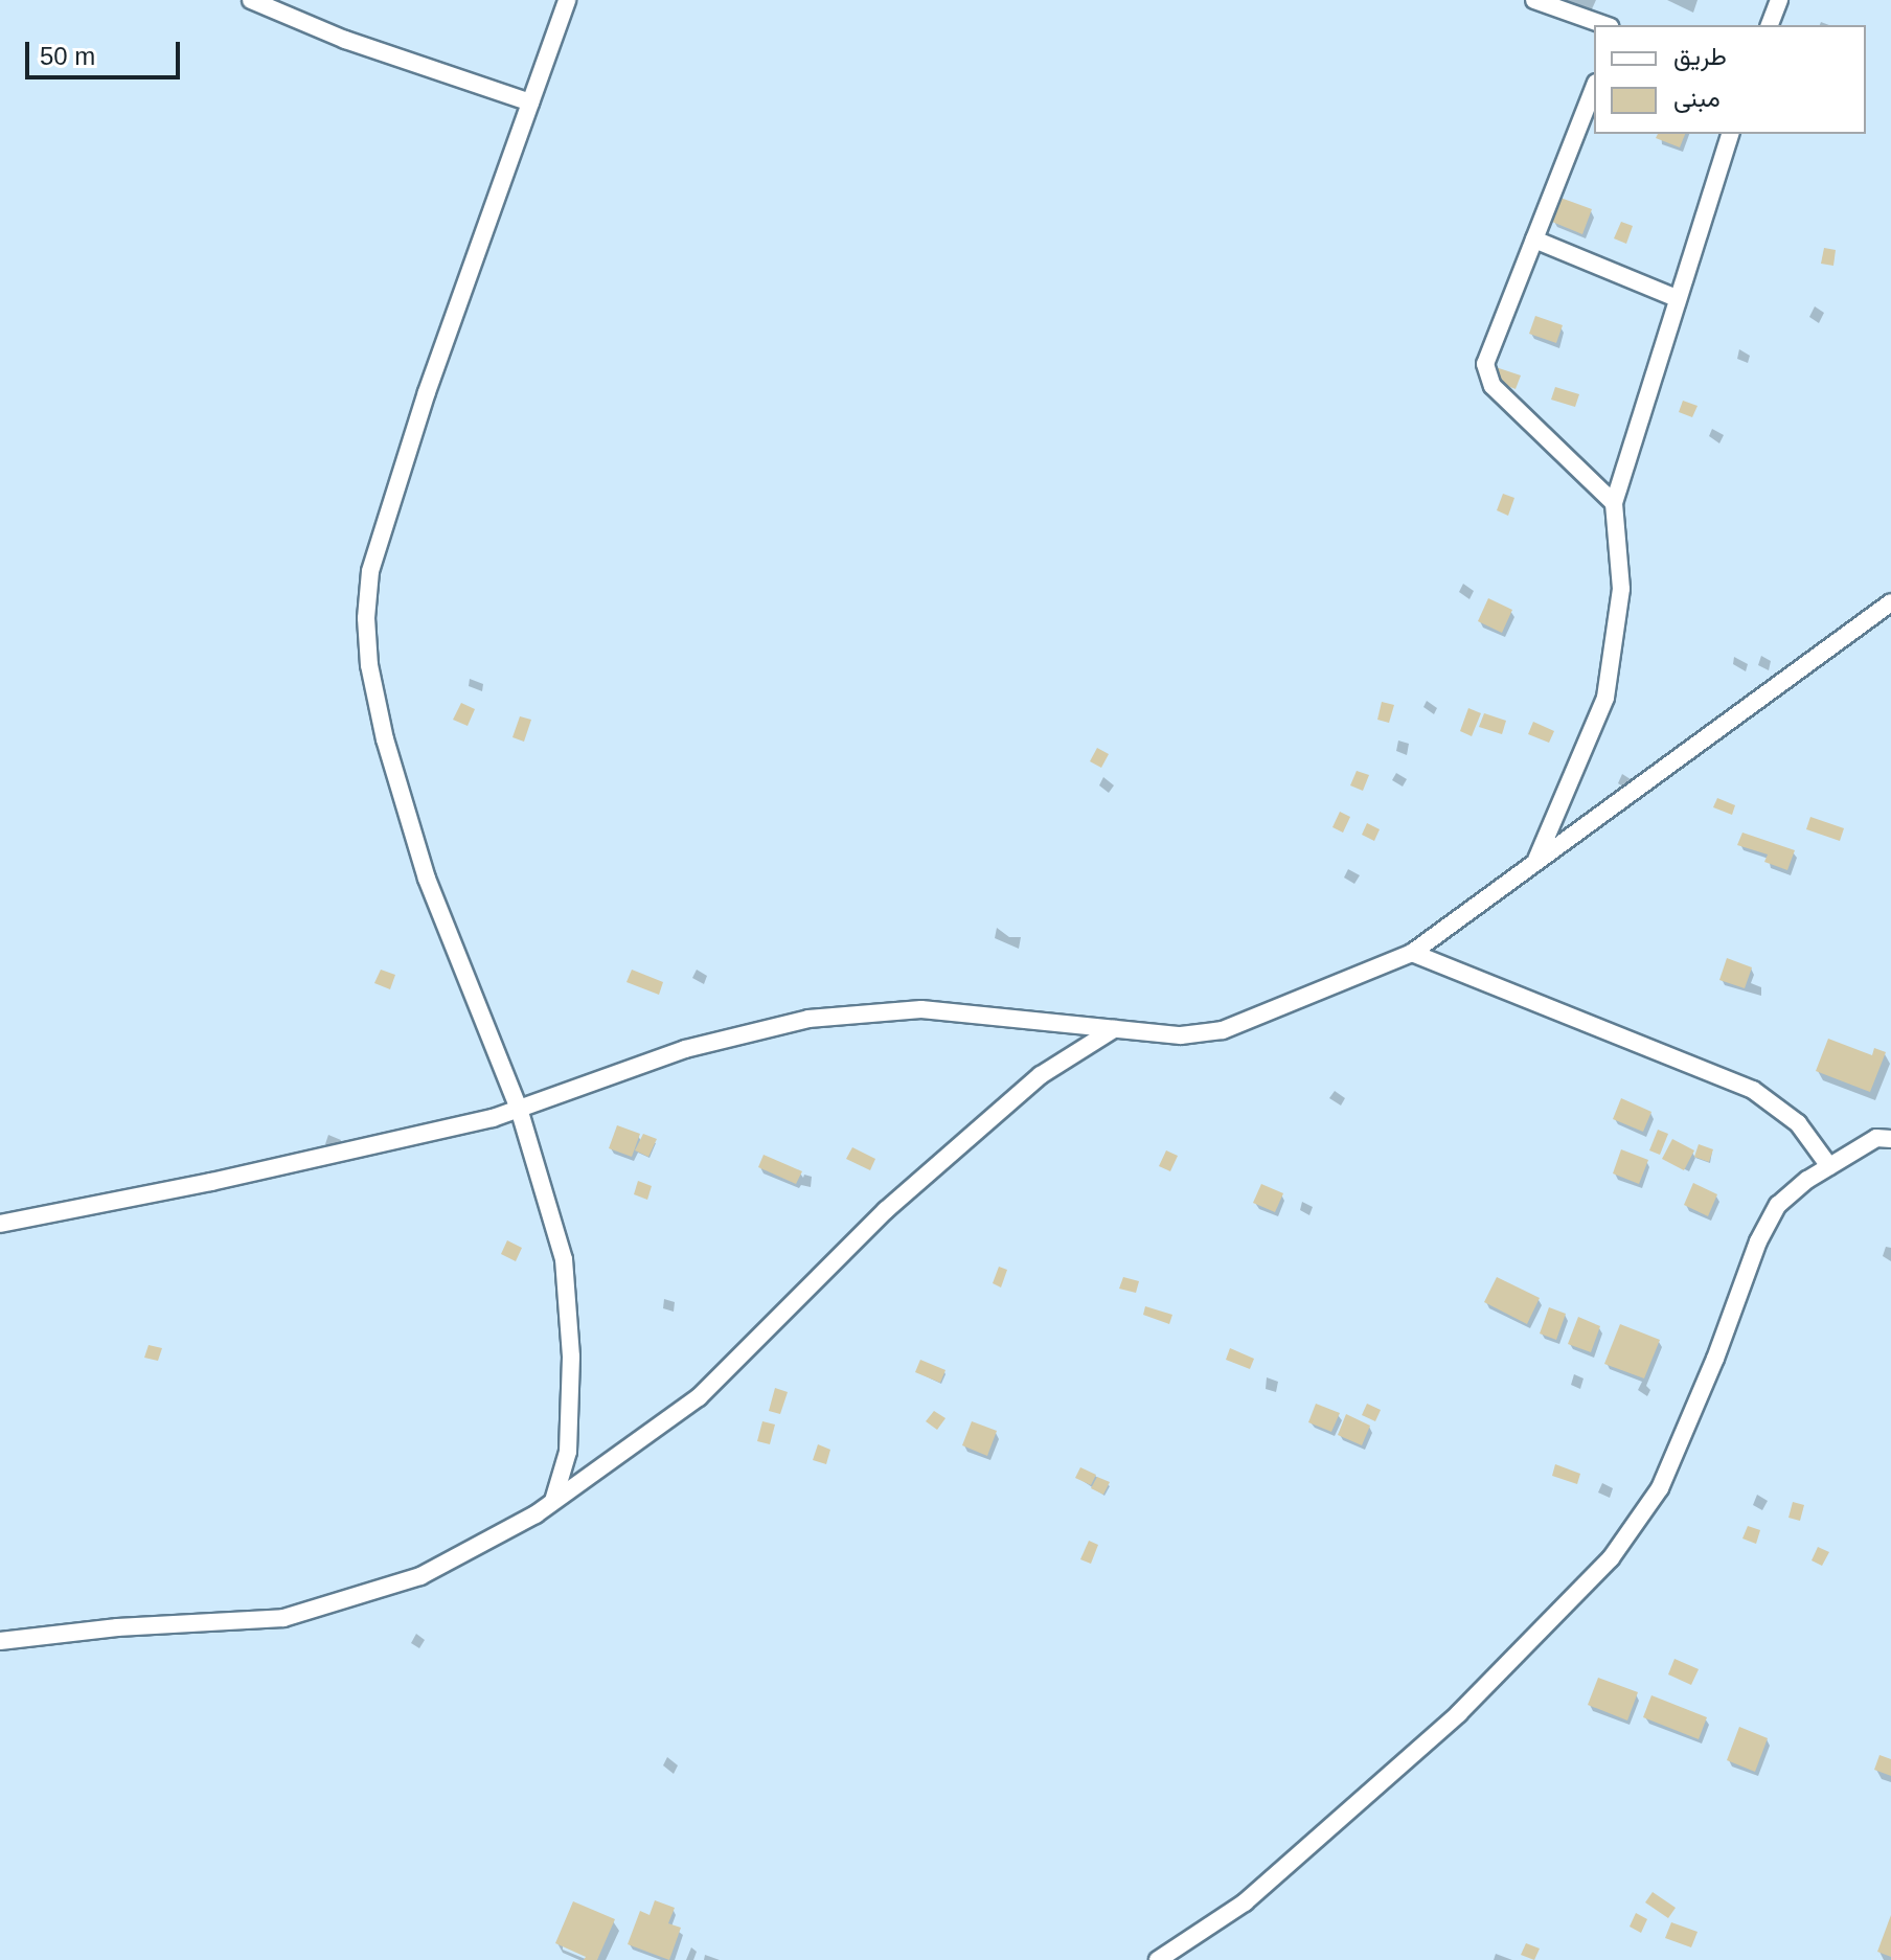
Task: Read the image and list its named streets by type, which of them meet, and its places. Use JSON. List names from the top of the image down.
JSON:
{
  "legend": ["طريق", "مبنى"],
  "scale_bar": "50 m"
}
